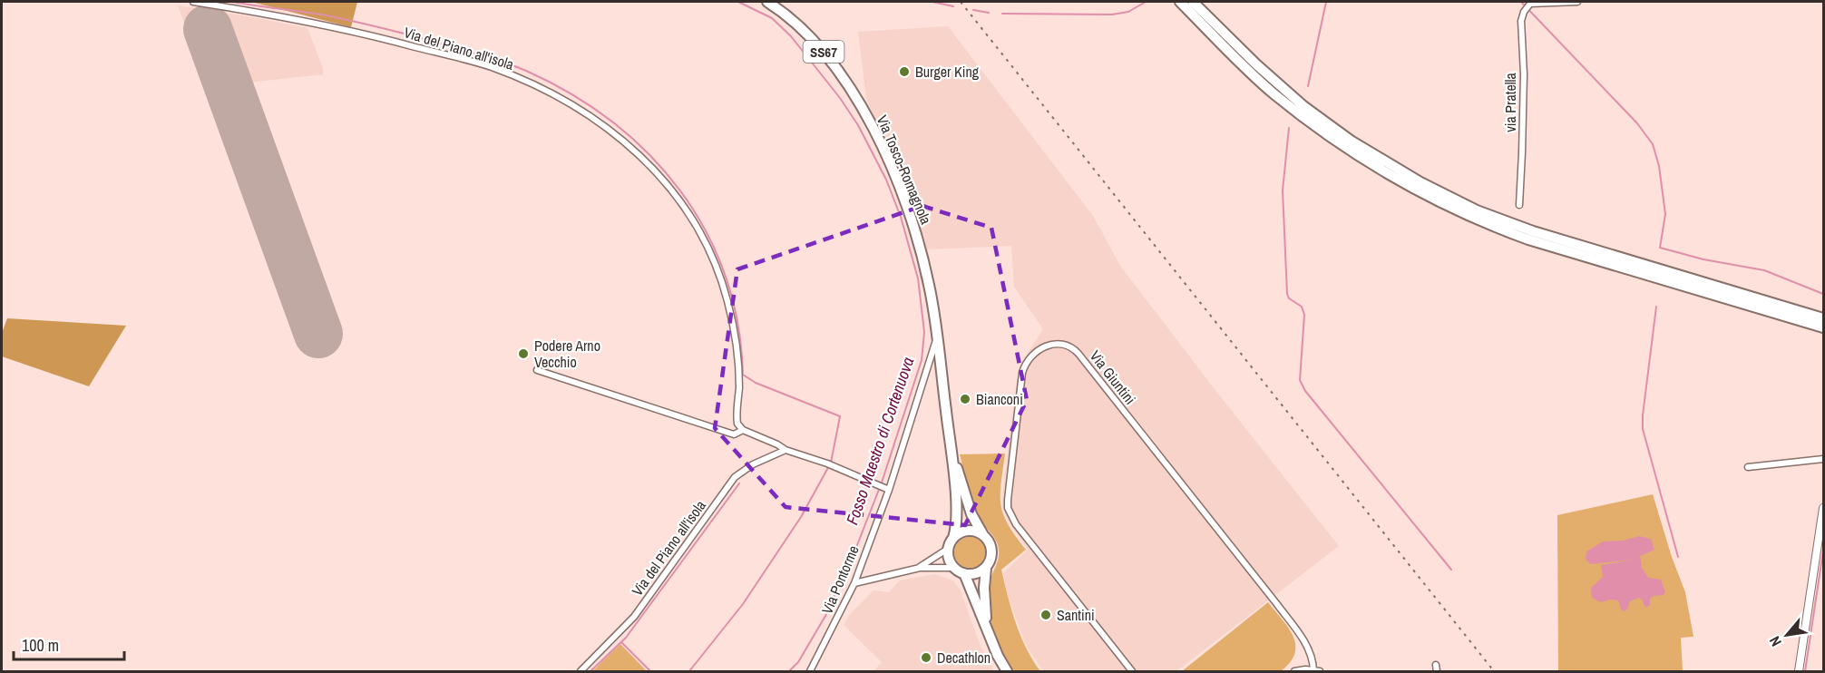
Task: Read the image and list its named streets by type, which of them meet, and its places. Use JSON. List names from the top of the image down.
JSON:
{
  "streets": {
    "main road": ["SS67", "Via Tosco-Romagnola"],
    "street": [
      "Via del Piano all'isola",
      "via Pratella",
      "Via Giuntini",
      "Via Pontorme"
    ]
  },
  "crossings": [
    ["Via Tosco-Romagnola", "Via Pontorme"]
  ],
  "water": ["Fosso Maestro di Cortenuova"],
  "places": [
    "Burger King",
    "Podere Arno Vecchio",
    "Bianconi",
    "Santini",
    "Decathlon"
  ],
  "scale_bar": "100 m",
  "north": "bottom left"
}
